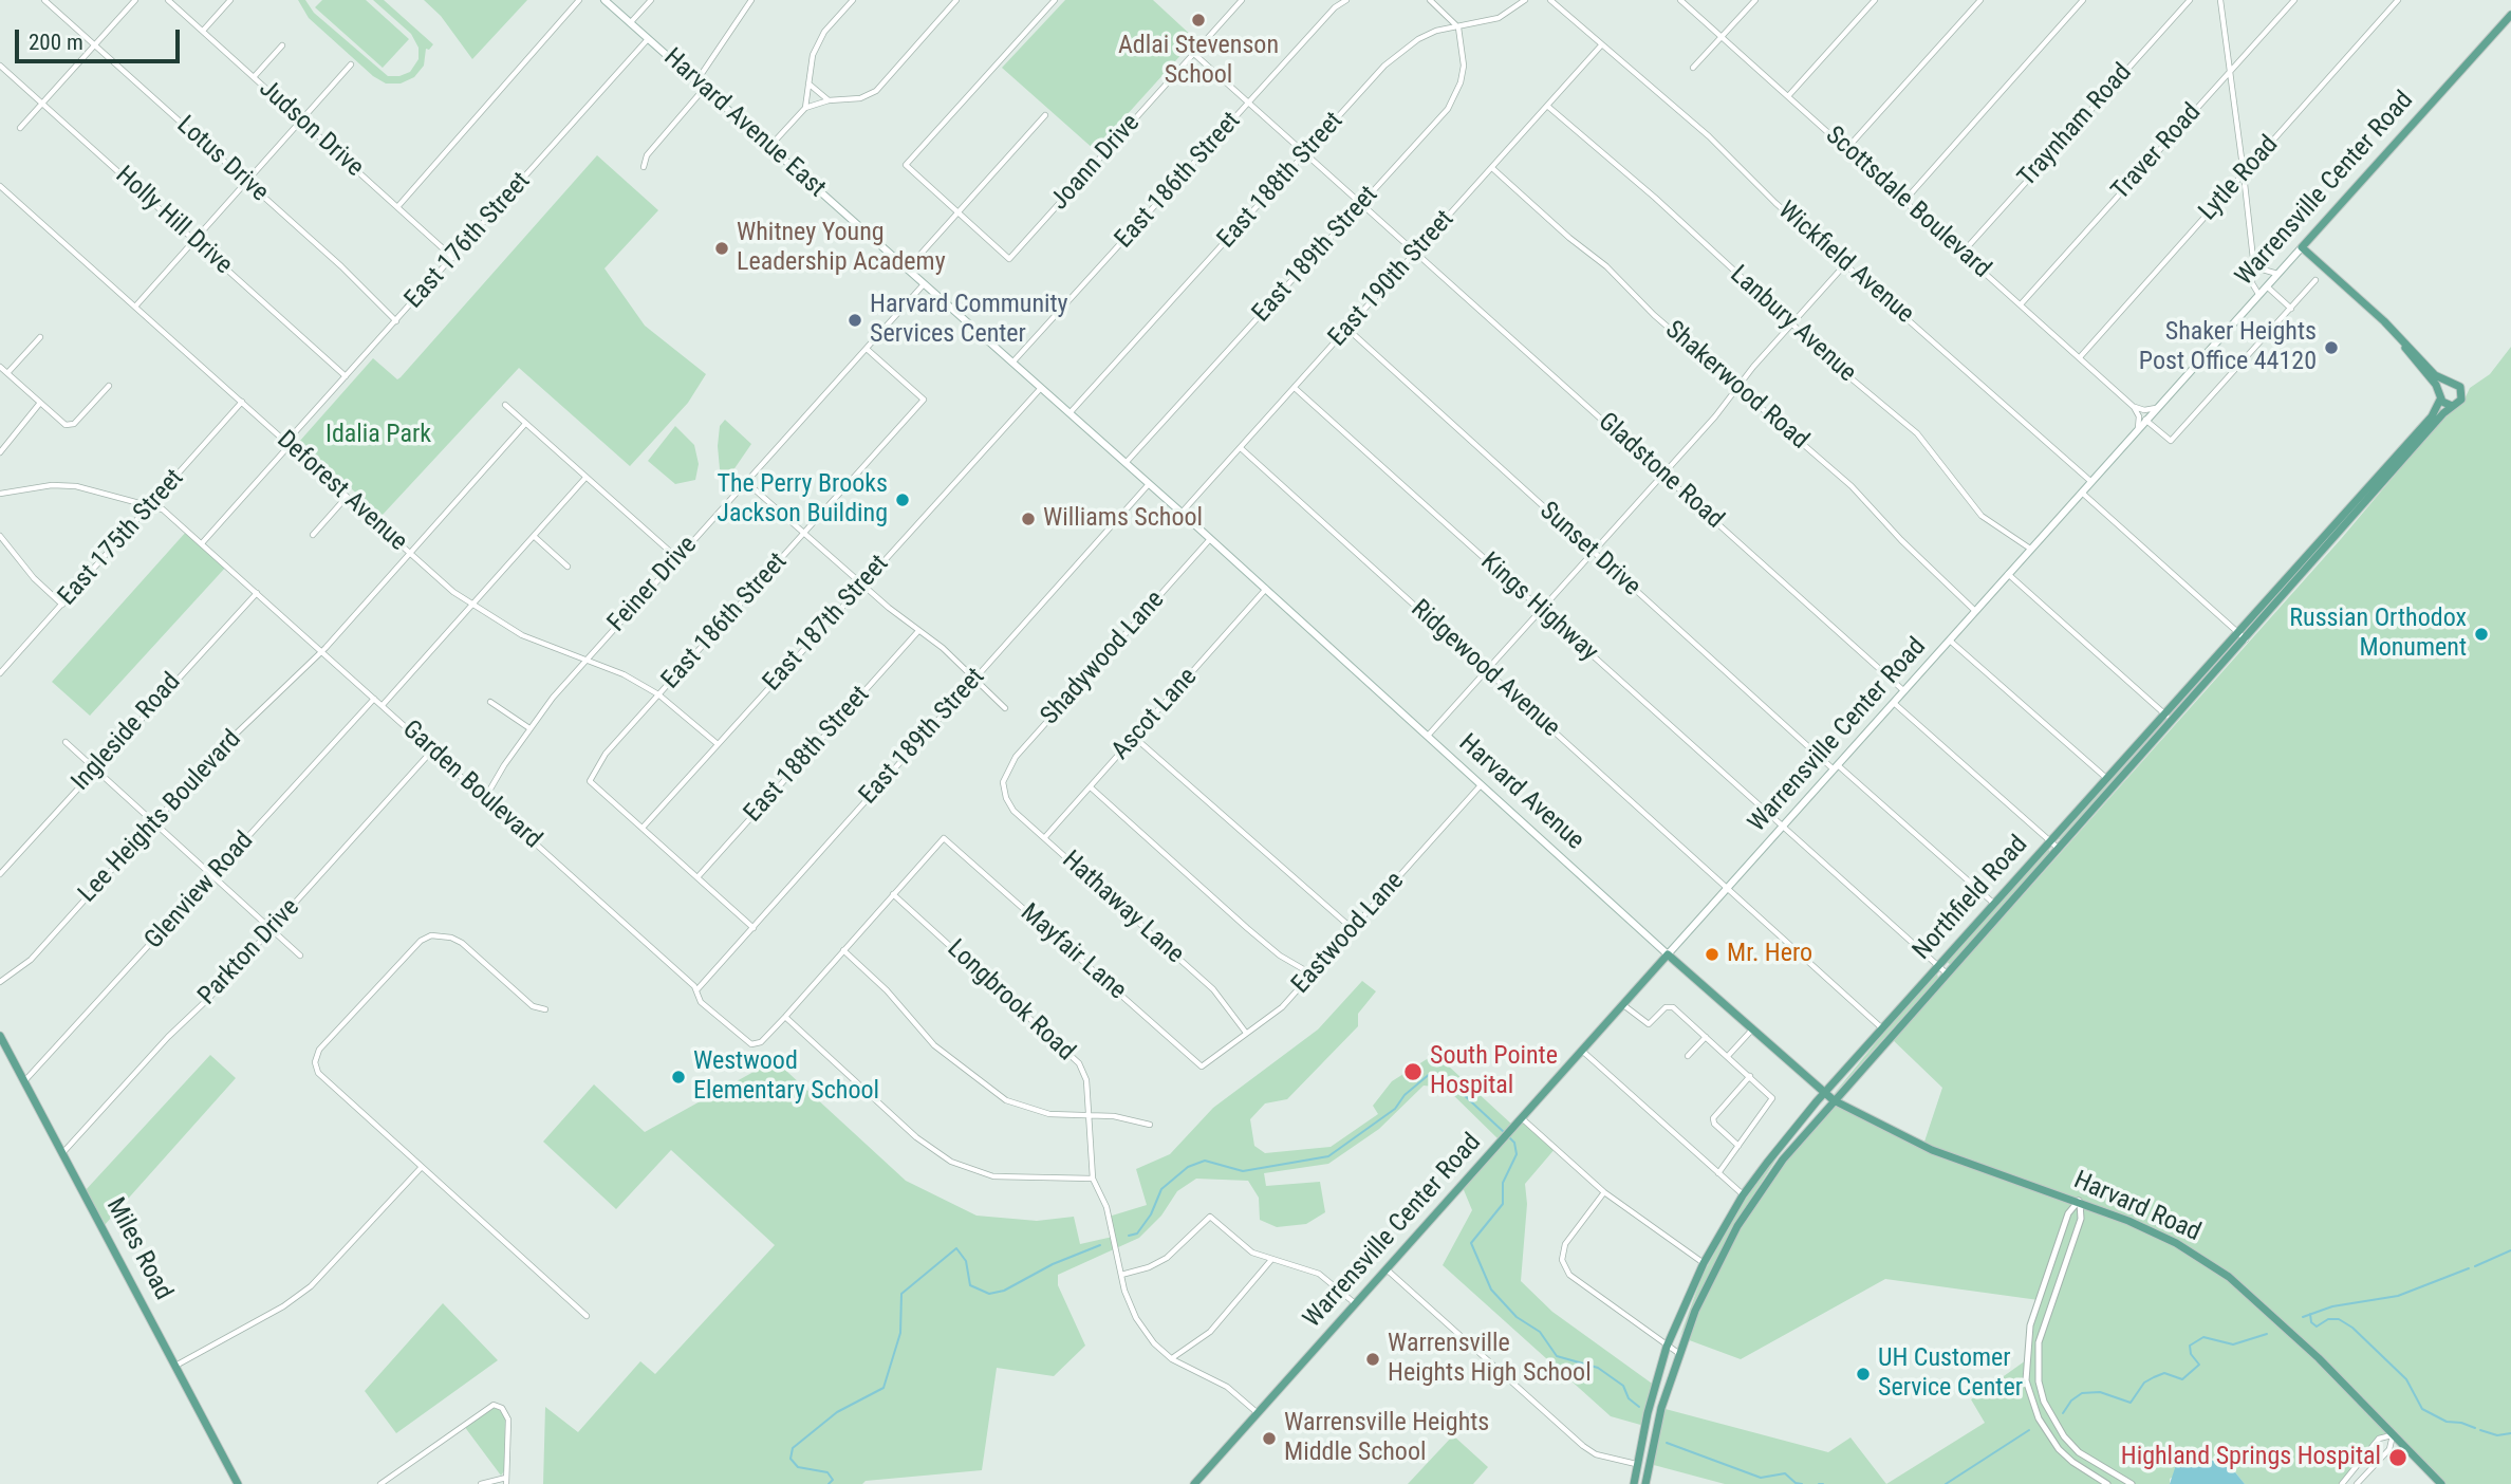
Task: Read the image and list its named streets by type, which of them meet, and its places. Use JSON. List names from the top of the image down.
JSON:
{
  "streets": {
    "main road": [
      "Harvard Avenue East",
      "Warrensville Center Road",
      "Harvard Avenue",
      "Northfield Road",
      "Harvard Road",
      "Miles Road"
    ],
    "street": [
      "Traynham Road",
      "Judson Drive",
      "Traver Road",
      "Lotus Drive",
      "Joann Drive",
      "Lytle Road",
      "East 186th Street",
      "East 188th Street",
      "Scottsdale Boulevard",
      "Holly Hill Drive",
      "East 176th Street",
      "East 189th Street",
      "Wickfield Avenue",
      "East 190th Street",
      "Lanbury Avenue",
      "Shakerwood Road",
      "Gladstone Road",
      "Deforest Avenue",
      "East 175th Street",
      "Sunset Drive",
      "Feiner Drive",
      "Kings Highway",
      "East 187th Street",
      "Shadywood Lane",
      "Ridgewood Avenue",
      "Ascot Lane",
      "Ingleside Road",
      "Garden Boulevard",
      "Lee Heights Boulevard",
      "Glenview Road",
      "Hathaway Lane",
      "Eastwood Lane",
      "Parkton Drive",
      "Mayfair Lane",
      "Longbrook Road"
    ]
  },
  "crossings": [
    ["Harvard Avenue East", "East 186th Street"],
    ["Harvard Avenue East", "East 188th Street"],
    ["Harvard Avenue East", "East 176th Street"],
    ["Harvard Avenue East", "East 189th Street"],
    ["Harvard Avenue East", "East 190th Street"],
    ["Harvard Avenue East", "Feiner Drive"],
    ["Harvard Avenue East", "East 187th Street"],
    ["Harvard Avenue East", "Harvard Avenue"],
    ["Traynham Road", "Scottsdale Boulevard"],
    ["Judson Drive", "East 176th Street"],
    ["Traver Road", "Scottsdale Boulevard"],
    ["Lotus Drive", "East 176th Street"],
    ["Joann Drive", "Gladstone Road"],
    ["Lytle Road", "Scottsdale Boulevard"],
    ["East 186th Street", "Gladstone Road"],
    ["East 186th Street", "Deforest Avenue"],
    ["East 186th Street", "Feiner Drive"],
    ["East 186th Street", "East 187th Street"],
    ["East 188th Street", "East 189th Street"],
    ["East 188th Street", "Gladstone Road"],
    ["Warrensville Center Road", "Wickfield Avenue"],
    ["Warrensville Center Road", "Lanbury Avenue"],
    ["Warrensville Center Road", "Shakerwood Road"],
    ["Warrensville Center Road", "Gladstone Road"],
    ["Warrensville Center Road", "Sunset Drive"],
    ["Warrensville Center Road", "Kings Highway"],
    ["Warrensville Center Road", "Ridgewood Avenue"],
    ["Warrensville Center Road", "Harvard Avenue"],
    ["Warrensville Center Road", "Longbrook Road"],
    ["Holly Hill Drive", "East 176th Street"],
    ["East 176th Street", "Deforest Avenue"],
    ["East 176th Street", "Garden Boulevard"],
    ["East 189th Street", "Gladstone Road"],
    ["East 189th Street", "Garden Boulevard"],
    ["Wickfield Avenue", "East 190th Street"],
    ["East 190th Street", "Lanbury Avenue"],
    ["East 190th Street", "Shakerwood Road"],
    ["East 190th Street", "Gladstone Road"],
    ["East 190th Street", "Sunset Drive"],
    ["East 190th Street", "Kings Highway"],
    ["East 190th Street", "Ridgewood Avenue"],
    ["East 190th Street", "Harvard Avenue"],
    ["Deforest Avenue", "East 175th Street"],
    ["Deforest Avenue", "Feiner Drive"],
    ["Deforest Avenue", "East 187th Street"],
    ["Deforest Avenue", "Lee Heights Boulevard"],
    ["East 175th Street", "Garden Boulevard"],
    ["Sunset Drive", "Northfield Road"],
    ["Feiner Drive", "Garden Boulevard"],
    ["Kings Highway", "Northfield Road"],
    ["Shadywood Lane", "Harvard Avenue"],
    ["Shadywood Lane", "Hathaway Lane"],
    ["Ridgewood Avenue", "Northfield Road"],
    ["Ascot Lane", "Harvard Avenue"],
    ["Ascot Lane", "Hathaway Lane"],
    ["Ingleside Road", "Garden Boulevard"],
    ["Garden Boulevard", "Lee Heights Boulevard"],
    ["Garden Boulevard", "Glenview Road"],
    ["Garden Boulevard", "Parkton Drive"],
    ["Harvard Avenue", "Northfield Road"],
    ["Harvard Avenue", "Eastwood Lane"],
    ["Harvard Avenue", "Harvard Road"],
    ["Glenview Road", "Miles Road"],
    ["Northfield Road", "Harvard Road"],
    ["Hathaway Lane", "Eastwood Lane"],
    ["Eastwood Lane", "Mayfair Lane"],
    ["Parkton Drive", "Miles Road"],
    ["Mayfair Lane", "Longbrook Road"]
  ],
  "parks": ["Idalia Park"],
  "places": [
    "Adlai Stevenson School",
    "Whitney Young Leadership Academy",
    "Harvard Community Services Center",
    "Shaker Heights Post Office 44120",
    "The Perry Brooks Jackson Building",
    "Williams School",
    "Russian Orthodox Monument",
    "Mr. Hero",
    "South Pointe Hospital",
    "Westwood Elementary School",
    "Warrensville Heights High School",
    "UH Customer Service Center",
    "Warrensville Heights Middle School",
    "Highland Springs Hospital"
  ],
  "scale_bar": "200 m"
}
